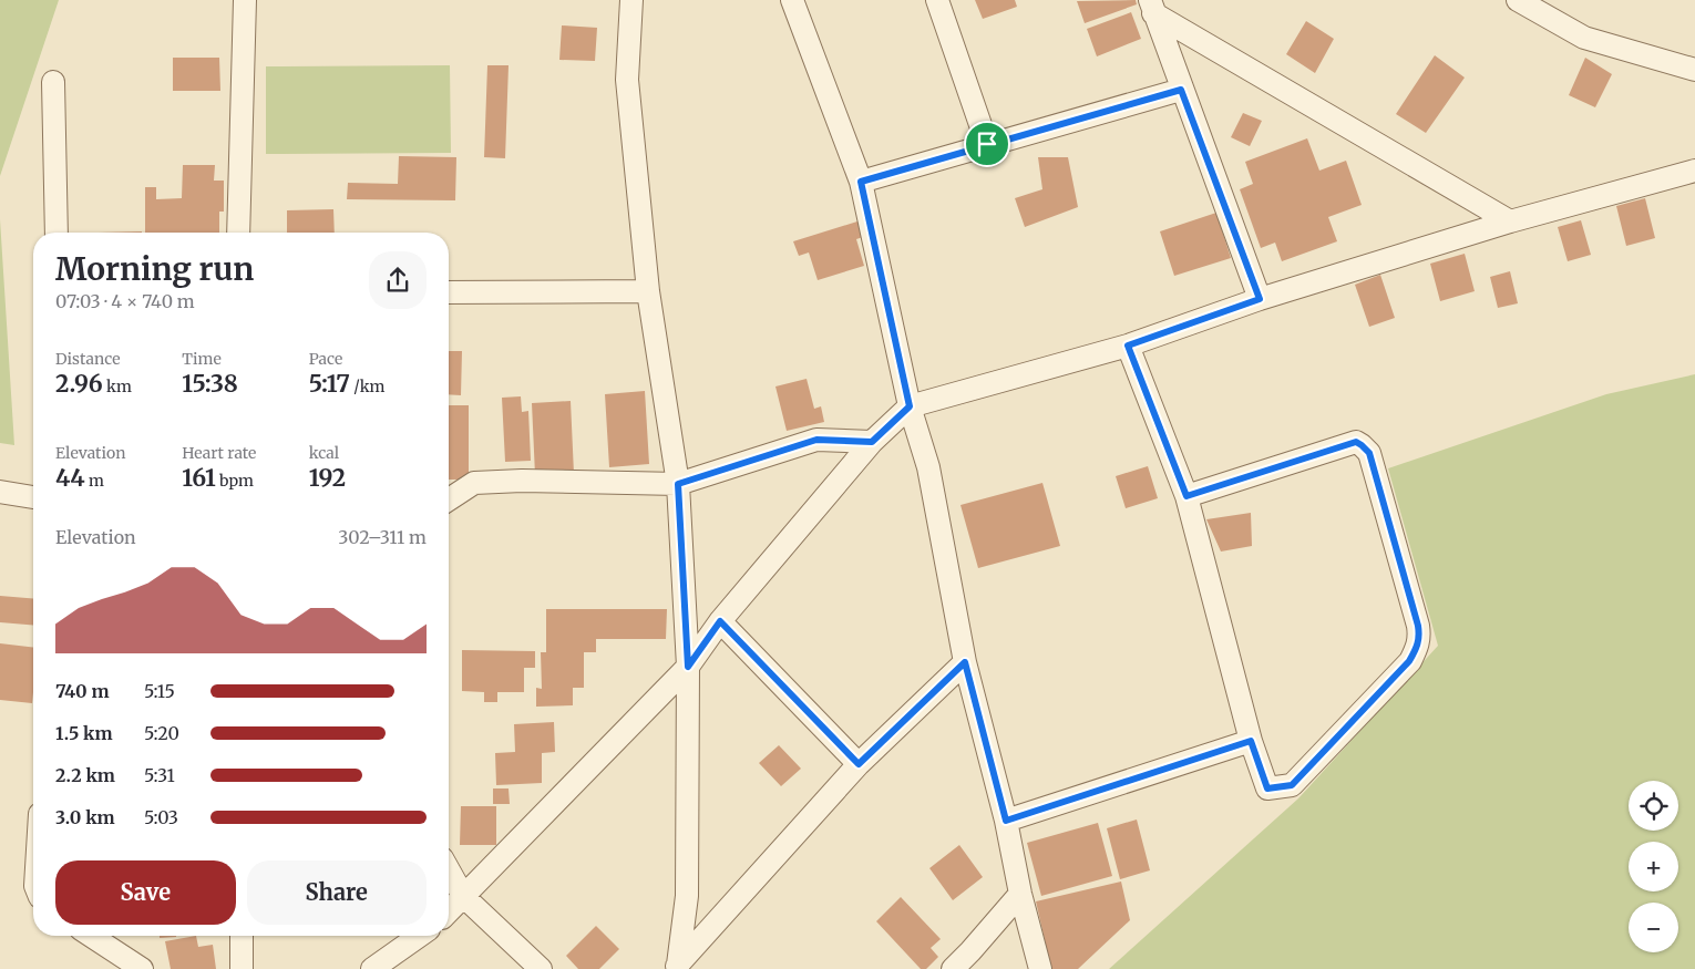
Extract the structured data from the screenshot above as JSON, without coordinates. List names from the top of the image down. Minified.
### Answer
{"page":{"heading":["Morning run","07:03 · 4 × 740 m"],"stats":[["Distance","2.96 km"],["Time","15:38"],["Pace","5:17 /km"],["Elevation","44 m"],["Heart rate","161 bpm"],["kcal","192"]],"chart":["Elevation","302–311 m"],"list":[{"name":"740 m","note":"5:15"},{"name":"1.5 km","note":"5:20"},{"name":"2.2 km","note":"5:31"},{"name":"3.0 km","note":"5:03"}],"map_buttons":["+","−"],"buttons":["Save","Share"]}}
